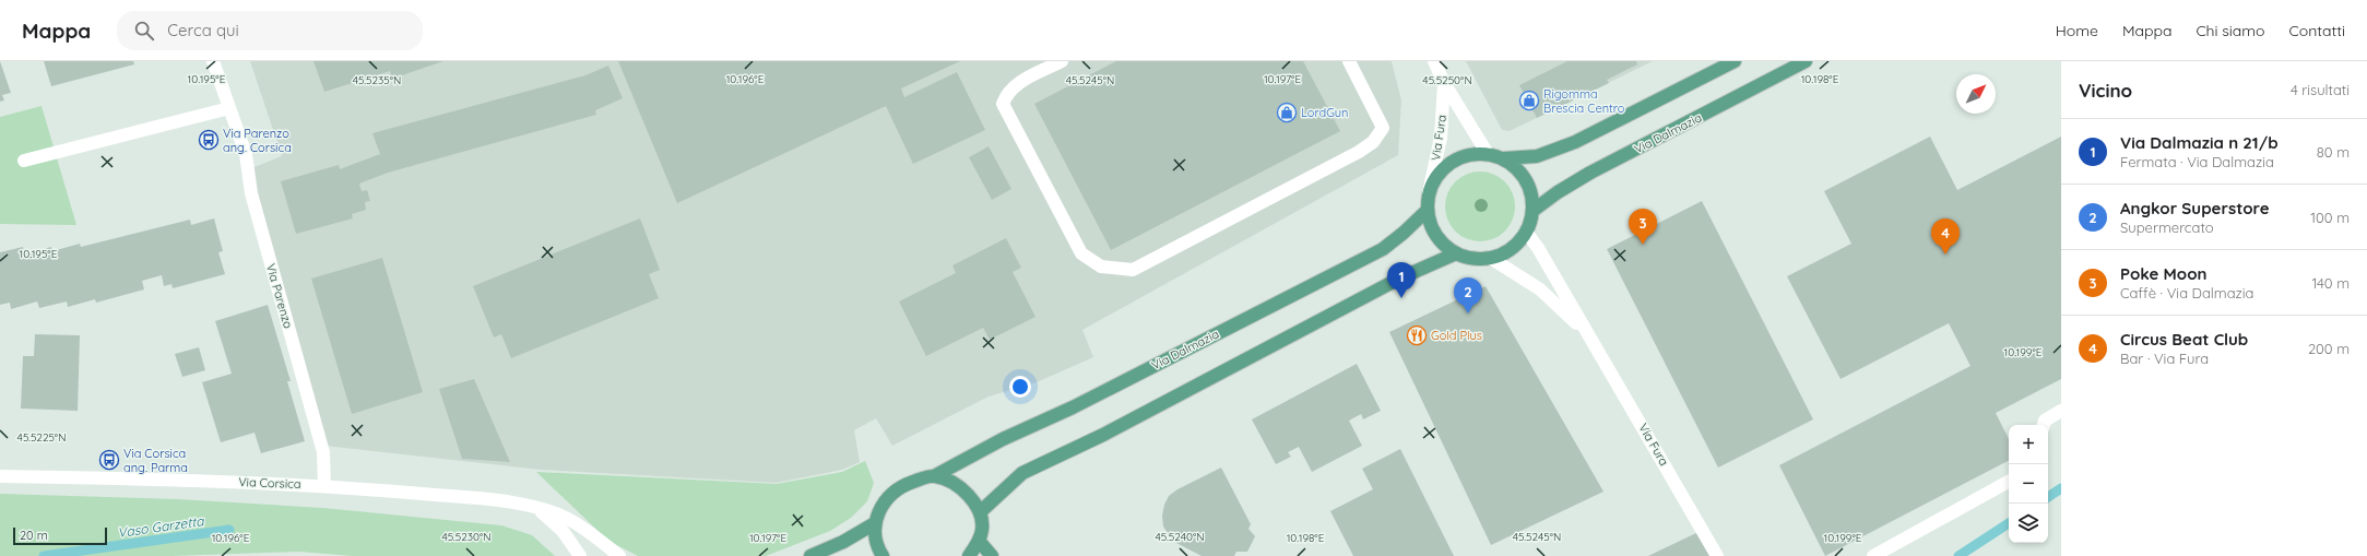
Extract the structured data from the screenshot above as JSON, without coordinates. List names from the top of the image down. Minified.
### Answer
{"streets":{"main road":["Via Dalmazia"],"street":["Via Fura","Via Parenzo","Via Corsica"]},"crossings":[["Via Dalmazia","Via Fura"],["Via Parenzo","Via Corsica"]],"water":["Vaso Garzetta"],"places":{"shop":["Rigomma Brescia Centro","LordGun"],"bus stop":["Via Parenzo ang. Corsica","Via Corsica ang. Parma"],"restaurant":["Gold Plus"]},"scale_bar":"20 m","north":"top right","page":{"header":"Mappa","search":"Cerca qui","nav":["Home","Mappa","Chi siamo","Contatti"],"heading":["Vicino","4 risultati"],"list":[{"mark":"1","name":"Via Dalmazia n 21/b","note":"Fermata · Via Dalmazia","value":"80 m"},{"mark":"2","name":"Angkor Superstore","note":"Supermercato","value":"100 m"},{"mark":"3","name":"Poke Moon","note":"Caffè · Via Dalmazia","value":"140 m"},{"mark":"4","name":"Circus Beat Club","note":"Bar · Via Fura","value":"200 m"}],"pins":["3","4","1","2"],"map_buttons":["+","−"],"scale":"20 m"},"coordinates":["10.195°E","10.196°E","10.197°E","10.198°E","45.5235°N","45.5245°N","45.5250°N","10.199°E","45.5225°N","45.5230°N","45.5240°N"]}
